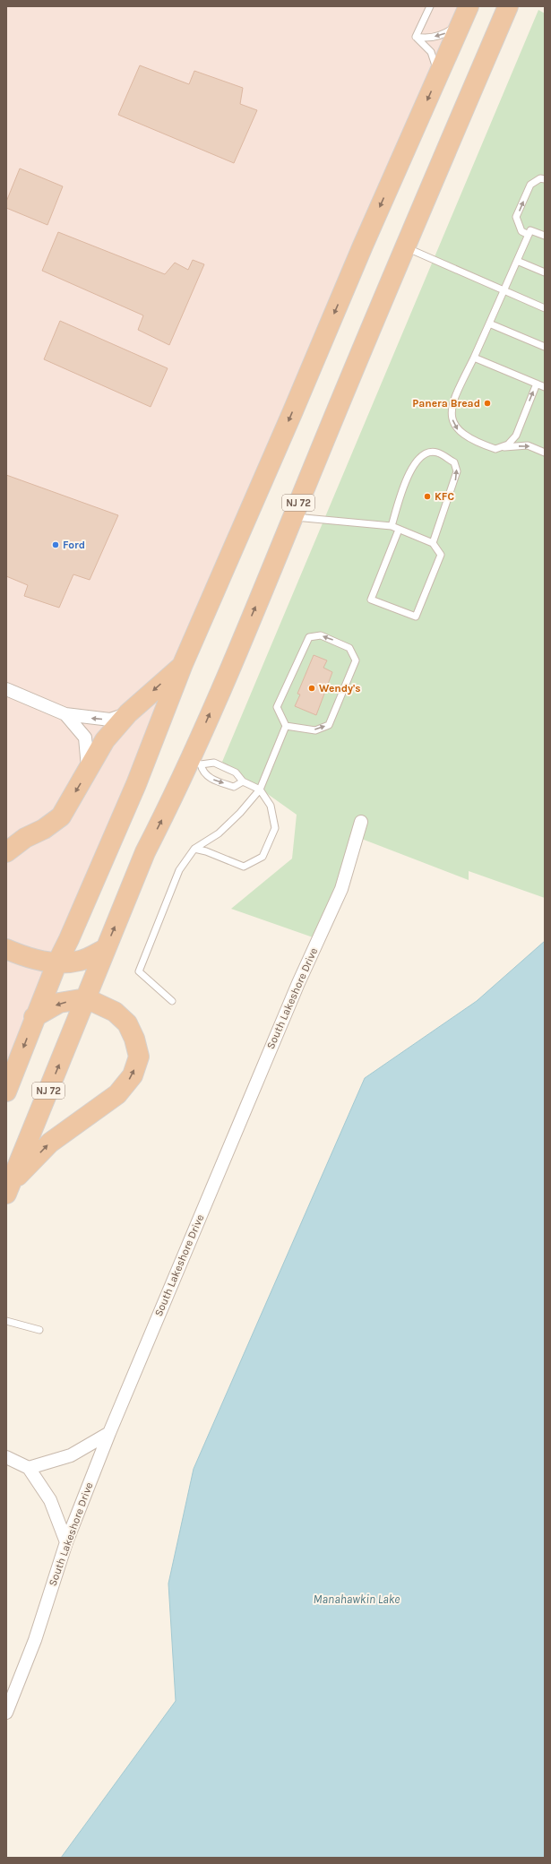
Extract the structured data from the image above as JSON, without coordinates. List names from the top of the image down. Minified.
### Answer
{"streets":{"highway":["NJ 72"],"street":["South Lakeshore Drive"]},"water":["Manahawkin Lake"],"places":["Panera Bread","KFC","Ford","Wendy's"]}
